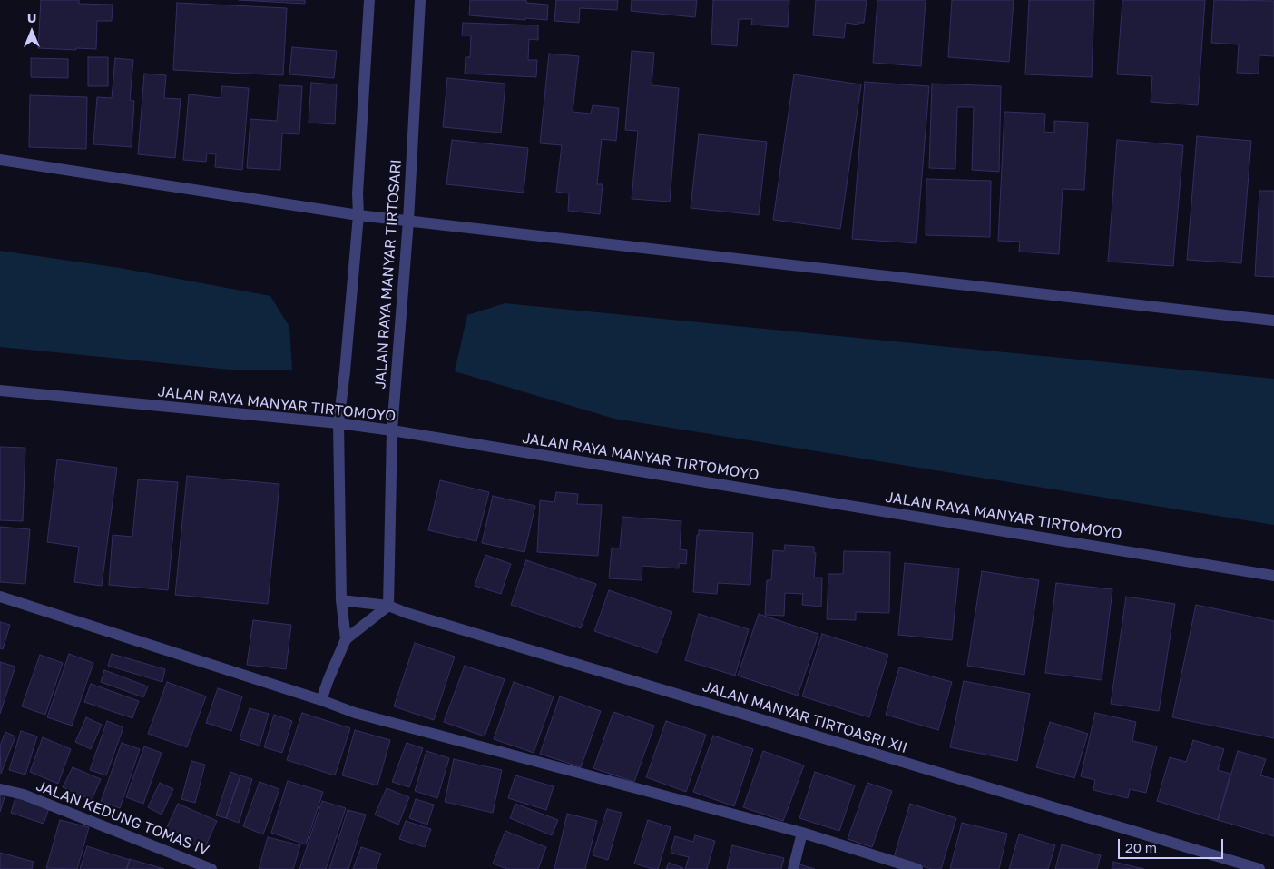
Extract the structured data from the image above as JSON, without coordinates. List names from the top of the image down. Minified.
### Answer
{"streets":{"street":["JALAN RAYA MANYAR TIRTOSARI","JALAN RAYA MANYAR TIRTOMOYO","JALAN MANYAR TIRTOASRI XII","JALAN KEDUNG TOMAS IV"]},"crossings":[["JALAN RAYA MANYAR TIRTOSARI","JALAN RAYA MANYAR TIRTOMOYO"],["JALAN RAYA MANYAR TIRTOSARI","JALAN MANYAR TIRTOASRI XII"]],"scale_bar":"20 m","north":"top"}
